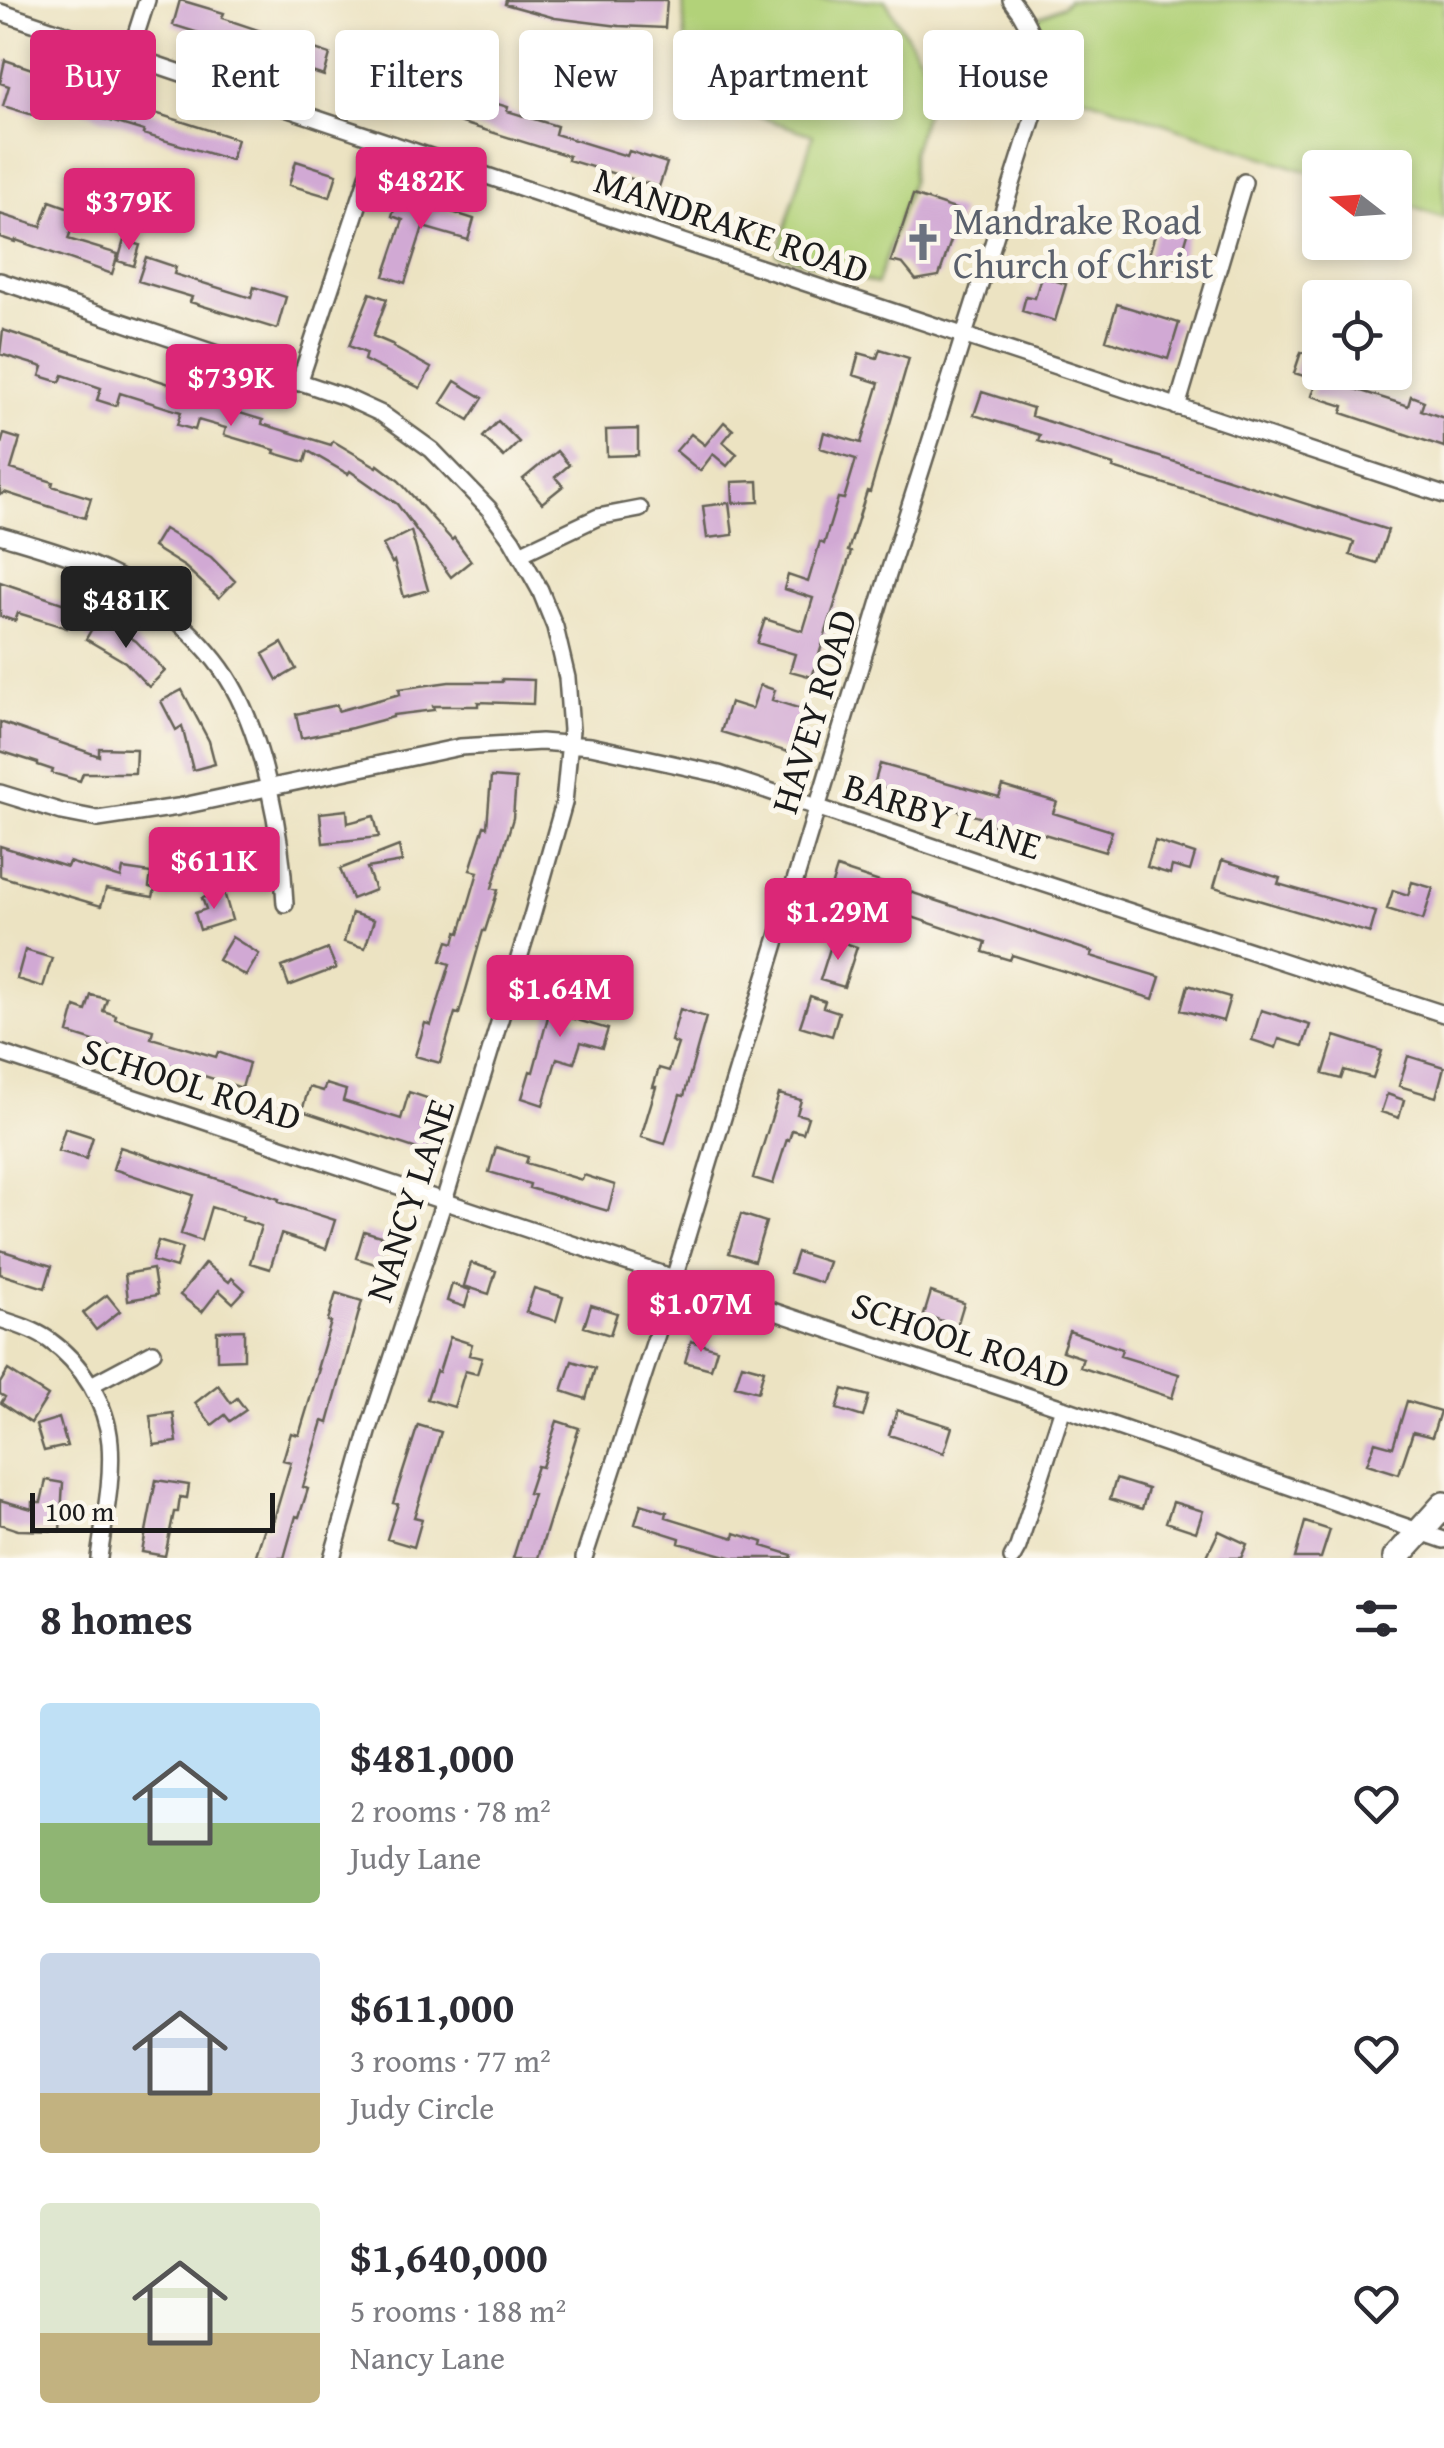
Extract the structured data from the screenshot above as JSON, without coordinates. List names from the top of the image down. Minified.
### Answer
{"streets":{"street":["MANDRAKE ROAD","HAVEY ROAD","BARBY LANE","SCHOOL ROAD","NANCY LANE"]},"crossings":[["MANDRAKE ROAD","HAVEY ROAD"],["HAVEY ROAD","BARBY LANE"],["HAVEY ROAD","SCHOOL ROAD"],["BARBY LANE","NANCY LANE"],["SCHOOL ROAD","NANCY LANE"]],"places":{"church":["Mandrake Road Church of Christ"]},"scale_bar":"100 m","north":"left","page":{"chip":["Buy","Rent","Filters","New","Apartment","House"],"price":["$482K","$379K","$739K","$481K","$611K","$1.29M","$1.64M","$1.07M"],"scale":"100 m","heading":"8 homes","list":[{"name":"$481,000","note":"2 rooms · 78 m² · Judy Lane"},{"name":"$611,000","note":"3 rooms · 77 m² · Judy Circle"},{"name":"$1,640,000","note":"5 rooms · 188 m² · Nancy Lane"}]}}
